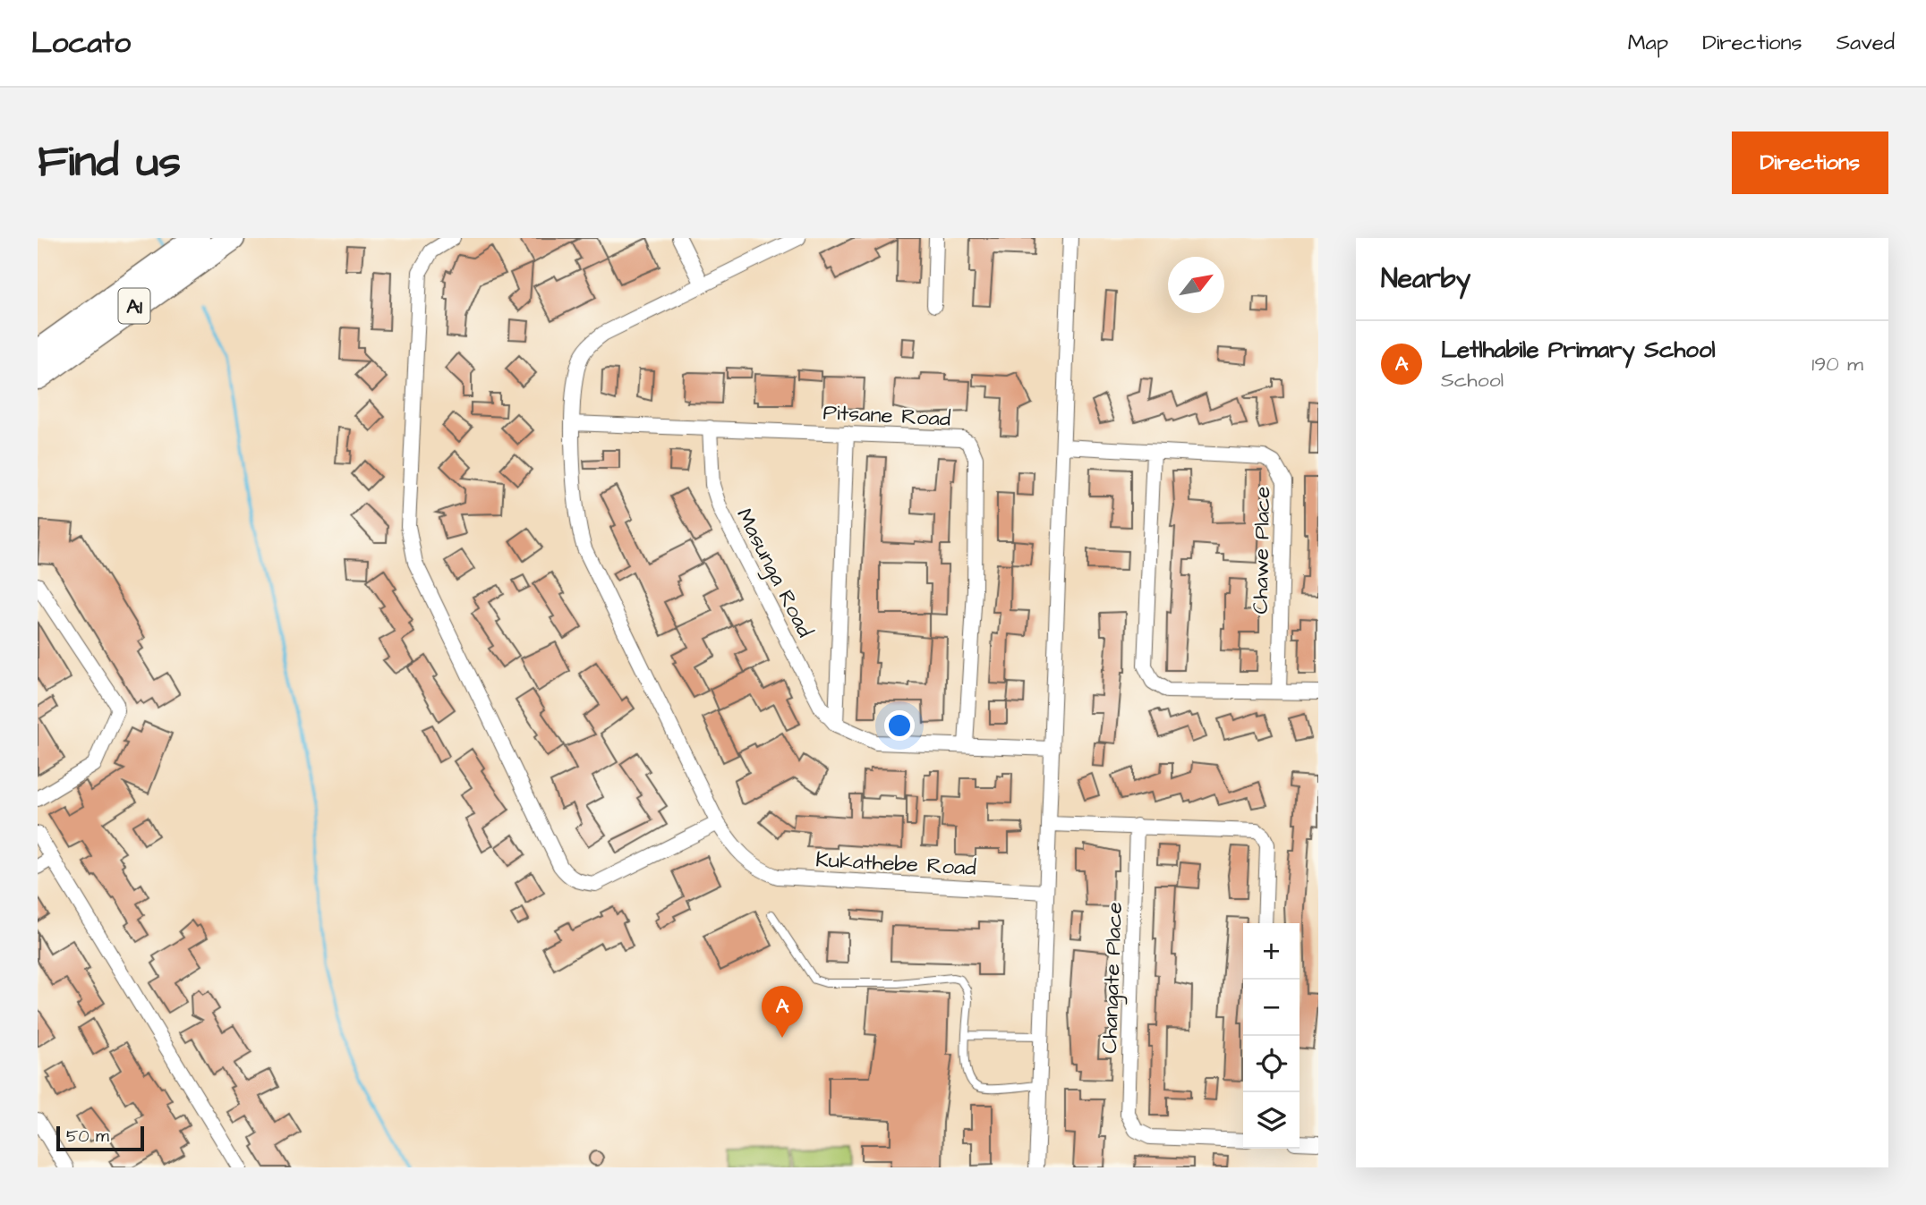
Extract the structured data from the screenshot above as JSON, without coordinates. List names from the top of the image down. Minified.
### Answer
{"streets":{"highway":["A1"],"street":["Pitsane Road","Chawe Place","Masunga Road","Kukathebe Road","Changate Place"]},"crossings":[["Pitsane Road","Masunga Road"]],"scale_bar":"50 m","north":"top right","page":{"header":"Locato","nav":["Map","Directions","Saved"],"buttons":"Directions","title":"Find us","heading":"Nearby","list":[{"mark":"A","name":"Letlhabile Primary School","note":"School","value":"190 m"}],"map_buttons":["+","−"],"pins":"A","scale":"50 m"}}
